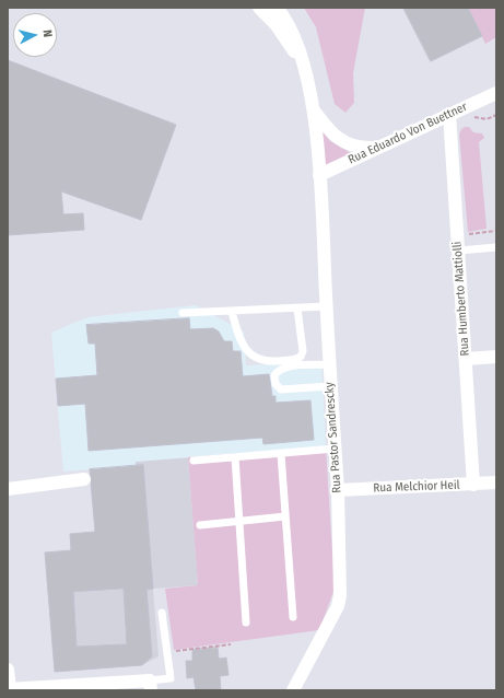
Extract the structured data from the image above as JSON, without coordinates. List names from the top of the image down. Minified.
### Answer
{"streets":{"street":["Rua Eduardo Von Buettner","Rua Humberto Mattiolli","Rua Pastor Sandrescky","Rua Melchior Heil"]},"crossings":[["Rua Eduardo Von Buettner","Rua Humberto Mattiolli"],["Rua Eduardo Von Buettner","Rua Pastor Sandrescky"],["Rua Humberto Mattiolli","Rua Melchior Heil"],["Rua Pastor Sandrescky","Rua Melchior Heil"]],"north":"right"}
